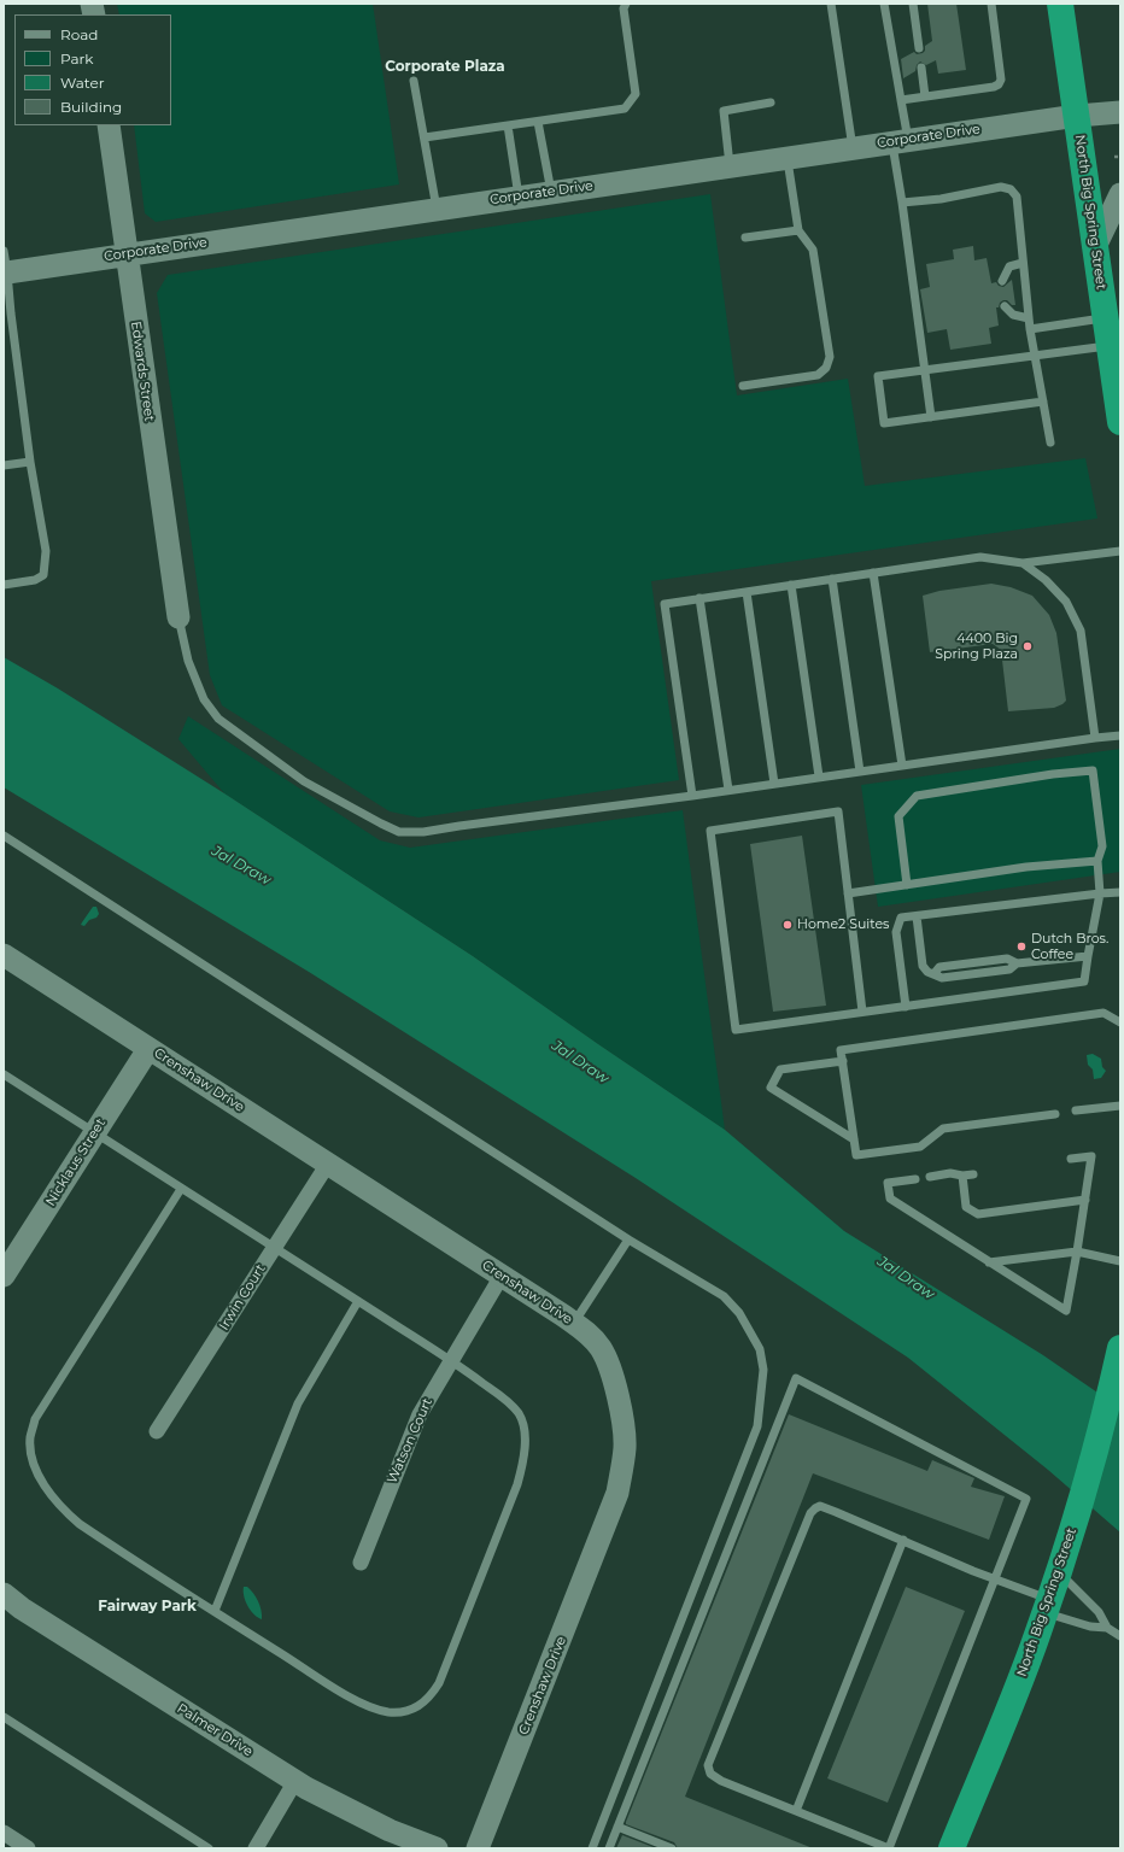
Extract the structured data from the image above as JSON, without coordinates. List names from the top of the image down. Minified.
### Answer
{"streets":{"highway":["North Big Spring Street"],"street":["Corporate Drive","Edwards Street","Crenshaw Drive","Nicklaus Street","Irwin Court","Watson Court","Palmer Drive"]},"crossings":[["Corporate Drive","North Big Spring Street"],["Corporate Drive","Edwards Street"],["Crenshaw Drive","Nicklaus Street"],["Crenshaw Drive","Irwin Court"],["Crenshaw Drive","Watson Court"]],"districts":["Corporate Plaza","Fairway Park"],"water":["Jal Draw"],"places":["4400 Big Spring Plaza","Home2 Suites","Dutch Bros. Coffee"],"legend":["Road","Park","Water","Building"]}
